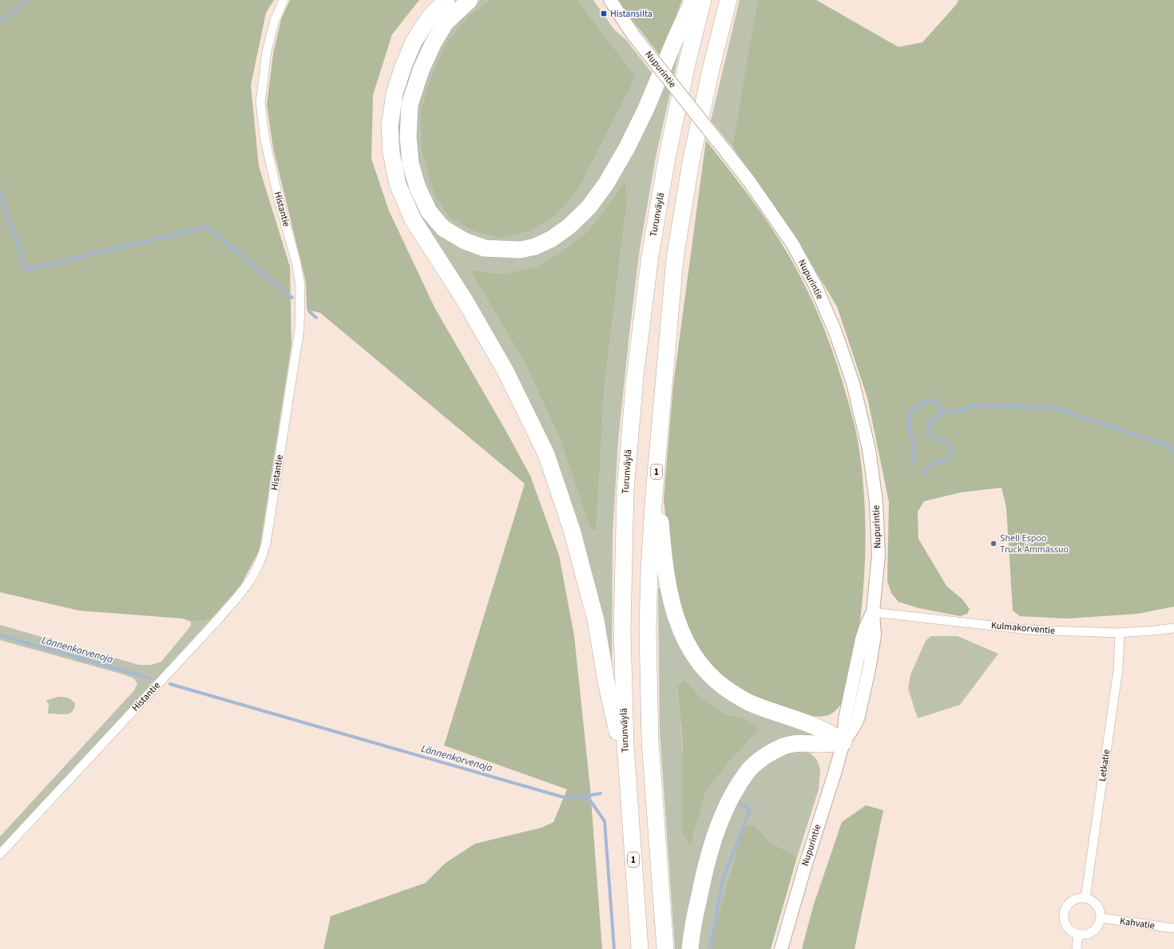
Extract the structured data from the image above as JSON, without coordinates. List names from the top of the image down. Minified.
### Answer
{"streets":{"highway":["Turunväylä","1"],"main road":["Nupurintie"],"street":["Histantie","Kulmakorventie","Letkatie","Kahvatie"]},"crossings":[["Nupurintie","Kulmakorventie"],["Kulmakorventie","Letkatie"],["Letkatie","Kahvatie"]],"water":["Lännenkorvenoja"],"places":{"transit":["Histansilta"],"other":["Shell Espoo Truck Ämmässuo"]}}
